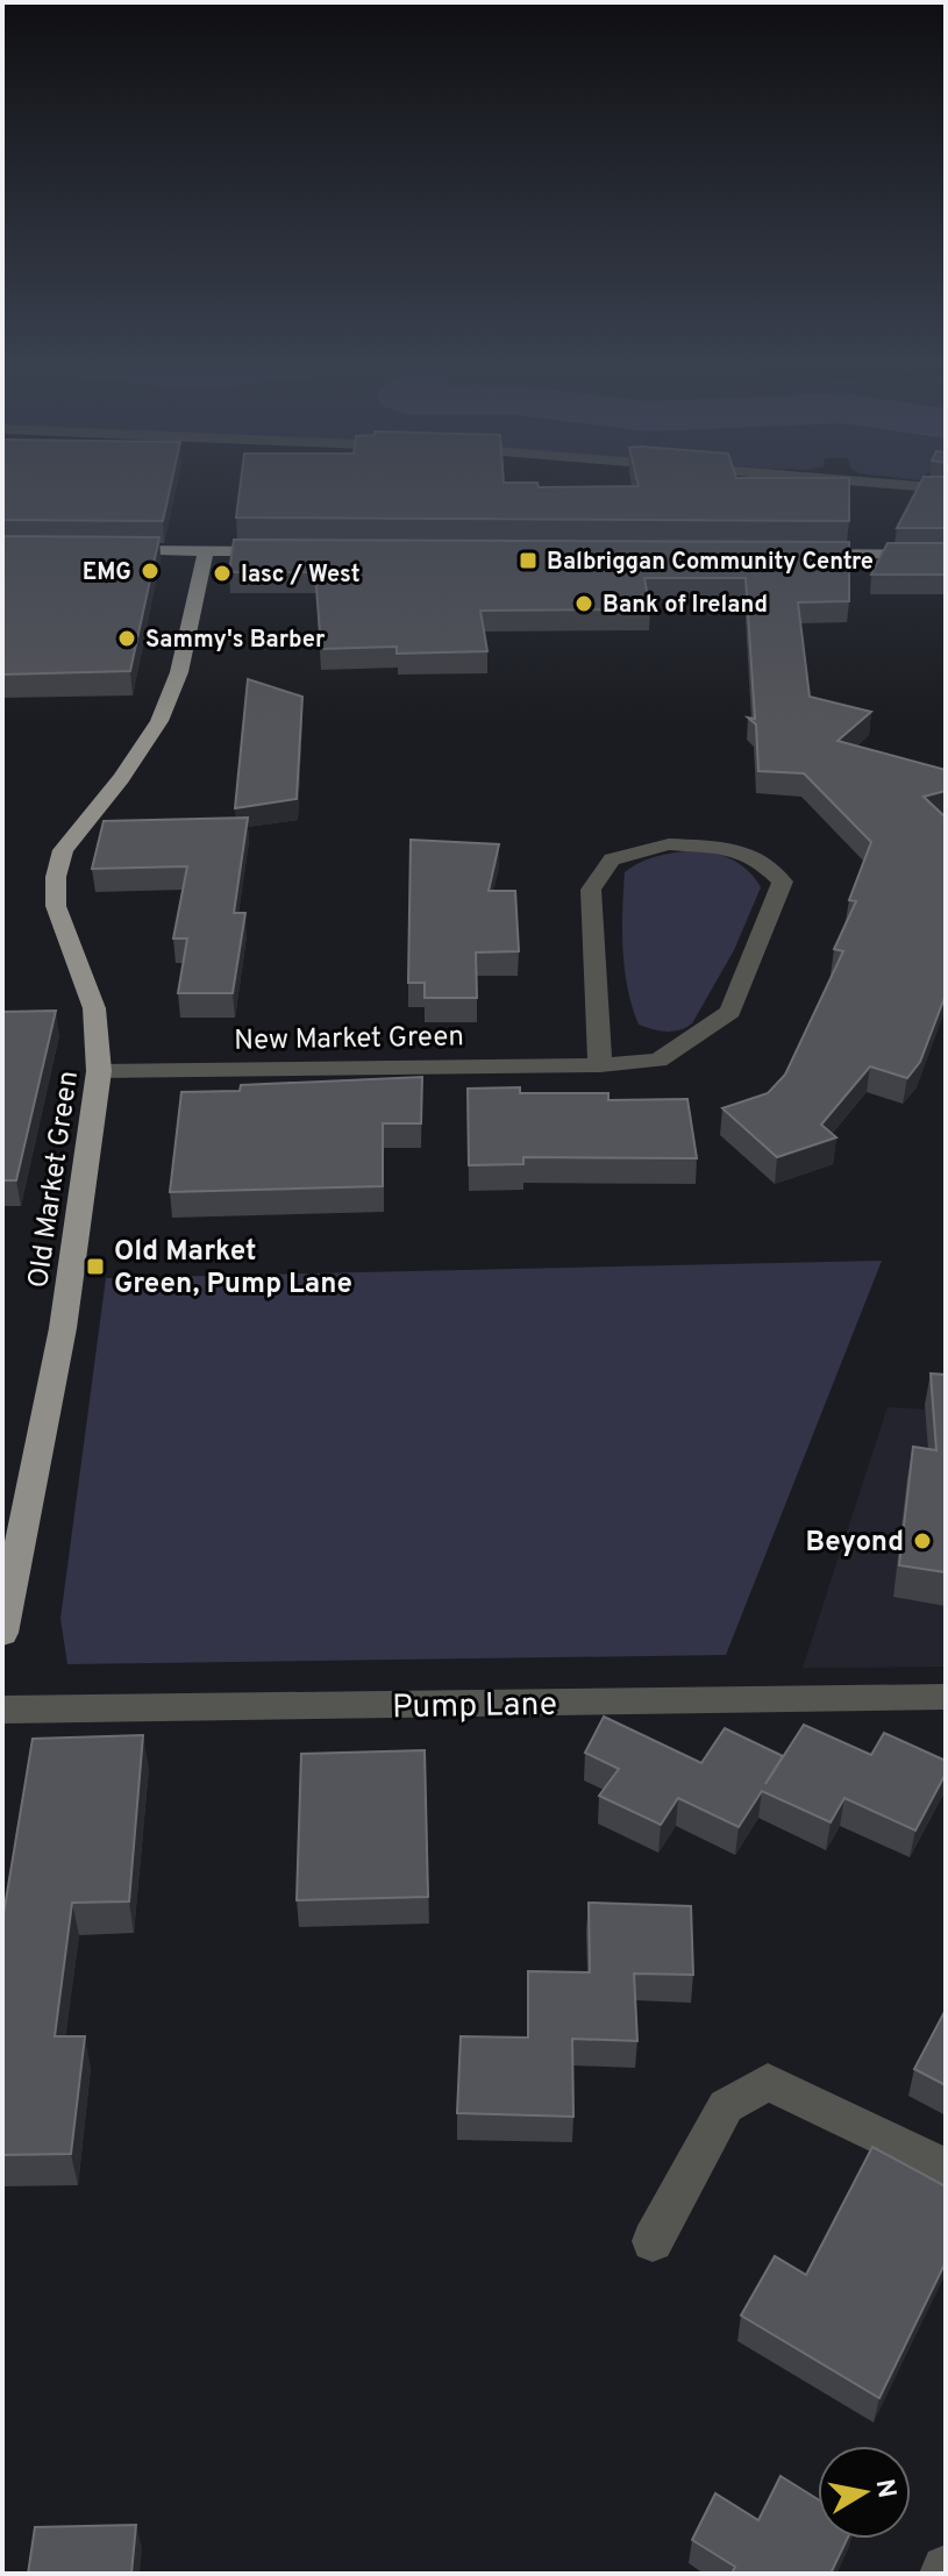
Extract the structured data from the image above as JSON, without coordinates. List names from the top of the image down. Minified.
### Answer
{"streets":{"main road":["Old Market Green"],"street":["New Market Green","Pump Lane"]},"crossings":[["New Market Green","Old Market Green"]],"places":{"transit":["Balbriggan Community Centre","Old Market Green, Pump Lane"],"other":["EMG","Iasc / West","Bank of Ireland","Sammy's Barber","Beyond"]},"north":"right"}
